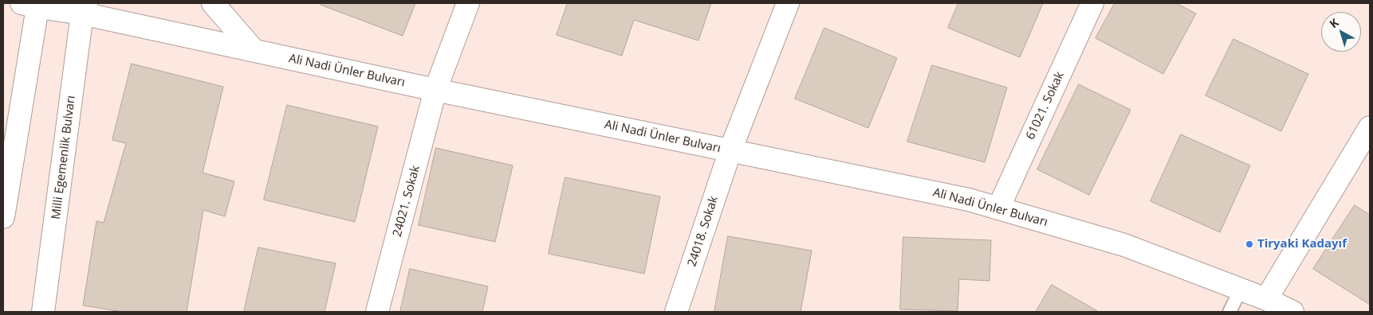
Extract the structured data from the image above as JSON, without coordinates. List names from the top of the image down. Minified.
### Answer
{"streets":{"street":["Ali Nadi Ünler Bulvarı","61021. Sokak","Milli Egemenlik Bulvarı","24021. Sokak","24018. Sokak"]},"crossings":[["Ali Nadi Ünler Bulvarı","61021. Sokak"],["Ali Nadi Ünler Bulvarı","Milli Egemenlik Bulvarı"],["Ali Nadi Ünler Bulvarı","24021. Sokak"],["Ali Nadi Ünler Bulvarı","24018. Sokak"]],"places":["Tiryaki Kadayıf"],"north":"top left"}
